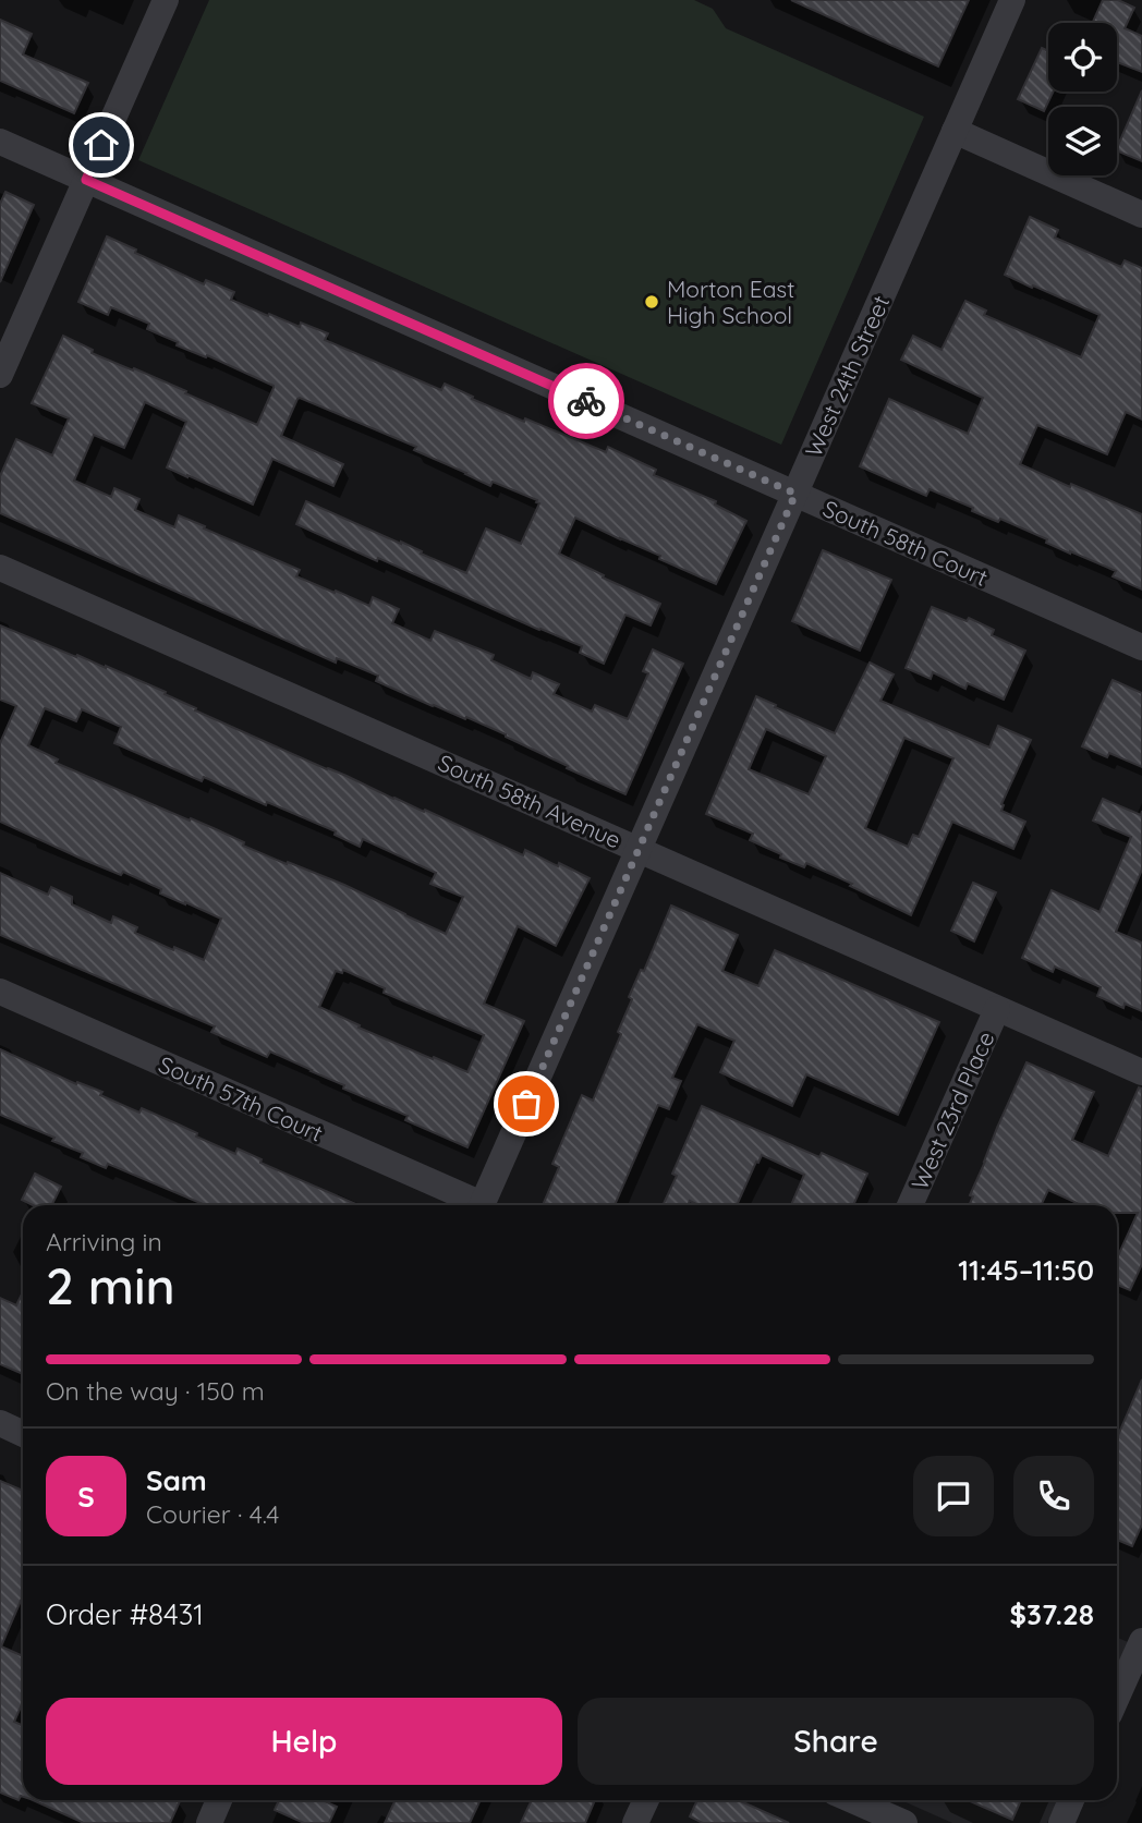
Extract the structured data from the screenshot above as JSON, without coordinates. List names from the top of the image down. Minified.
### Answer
{"streets":{"street":["West 24th Street","South 58th Court","South 58th Avenue","South 57th Court","West 23rd Place"]},"crossings":[["West 24th Street","South 58th Court"],["West 24th Street","South 58th Avenue"],["South 58th Avenue","West 23rd Place"]],"places":["Morton East High School"],"page":{"heading":["2 min","Arriving in","11:45–11:50"],"panel":["Sam","Courier · 4.4","Order #8431","$37.28"],"bar":"On the way · 150 m","round":"S","buttons":["Help","Share"]}}
